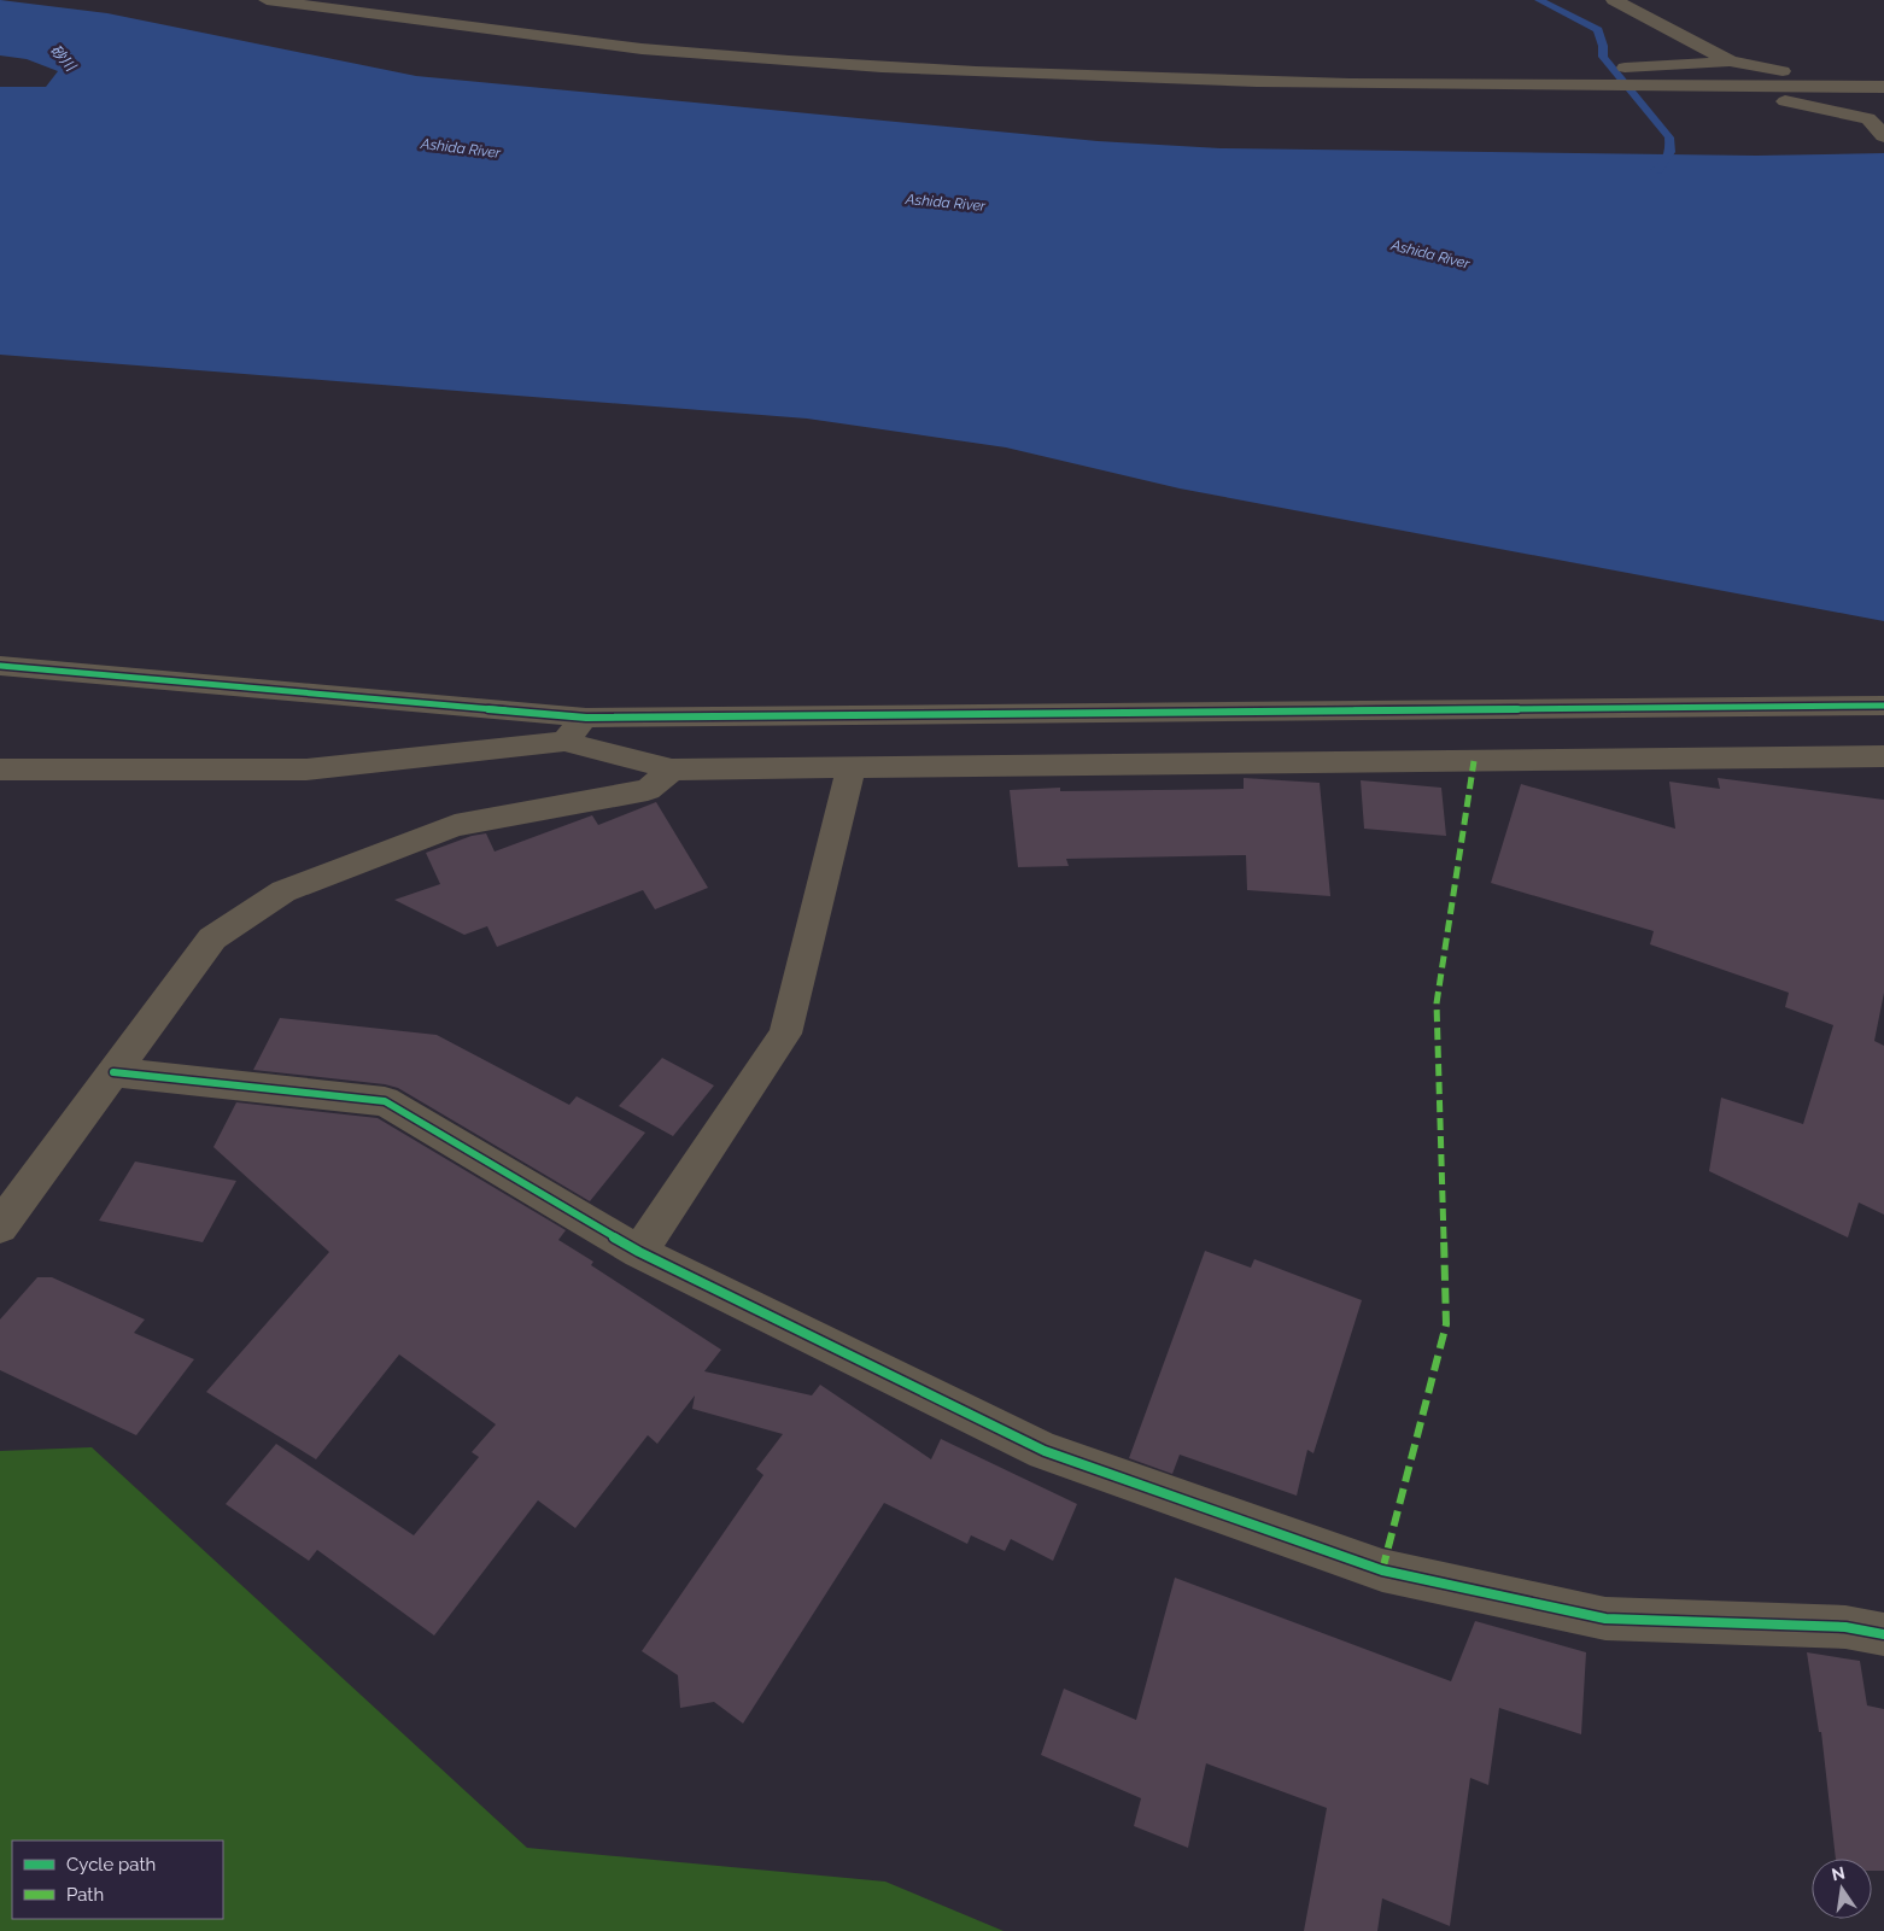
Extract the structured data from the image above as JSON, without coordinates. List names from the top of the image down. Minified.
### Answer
{"water":["砂川","Ashida River"],"legend":["Cycle path","Path"],"north":"top"}
